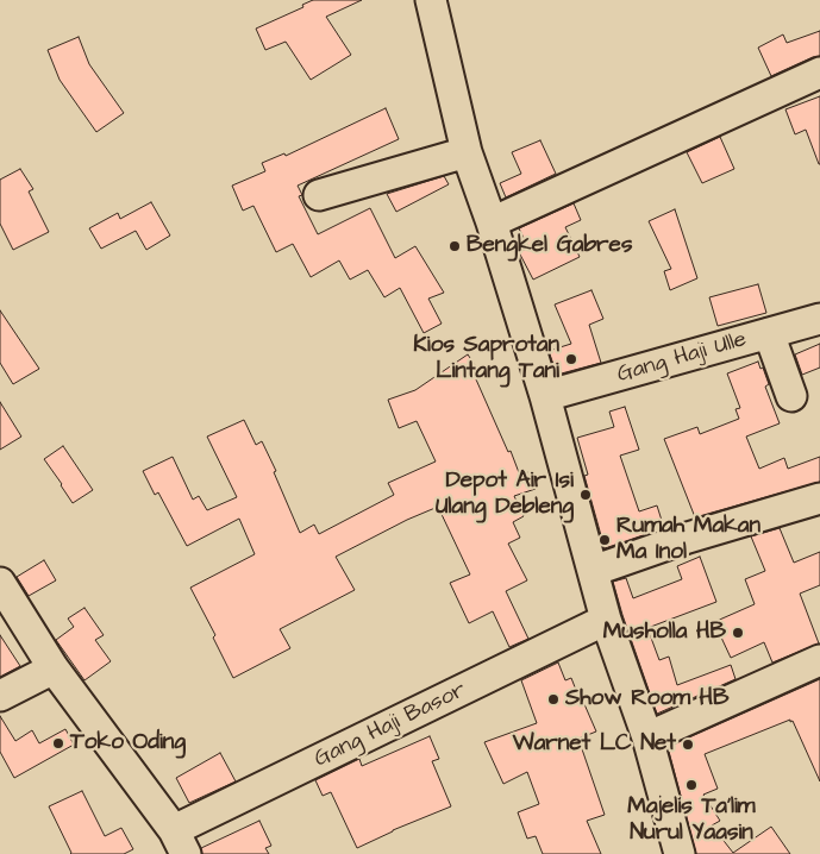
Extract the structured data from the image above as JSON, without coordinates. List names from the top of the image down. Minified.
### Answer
{"streets":{"street":["Gang Haji Ulle","Gang Haji Basor"]},"places":["Bengkel Gabres","Kios Saprotan Lintang Tani","Depot Air Isi Ulang Debleng","Rumah Makan Ma Inol","Musholla HB","Show Room HB","Toko Oding","Warnet LC Net","Majelis Ta'lim Nurul Yaasin"]}
